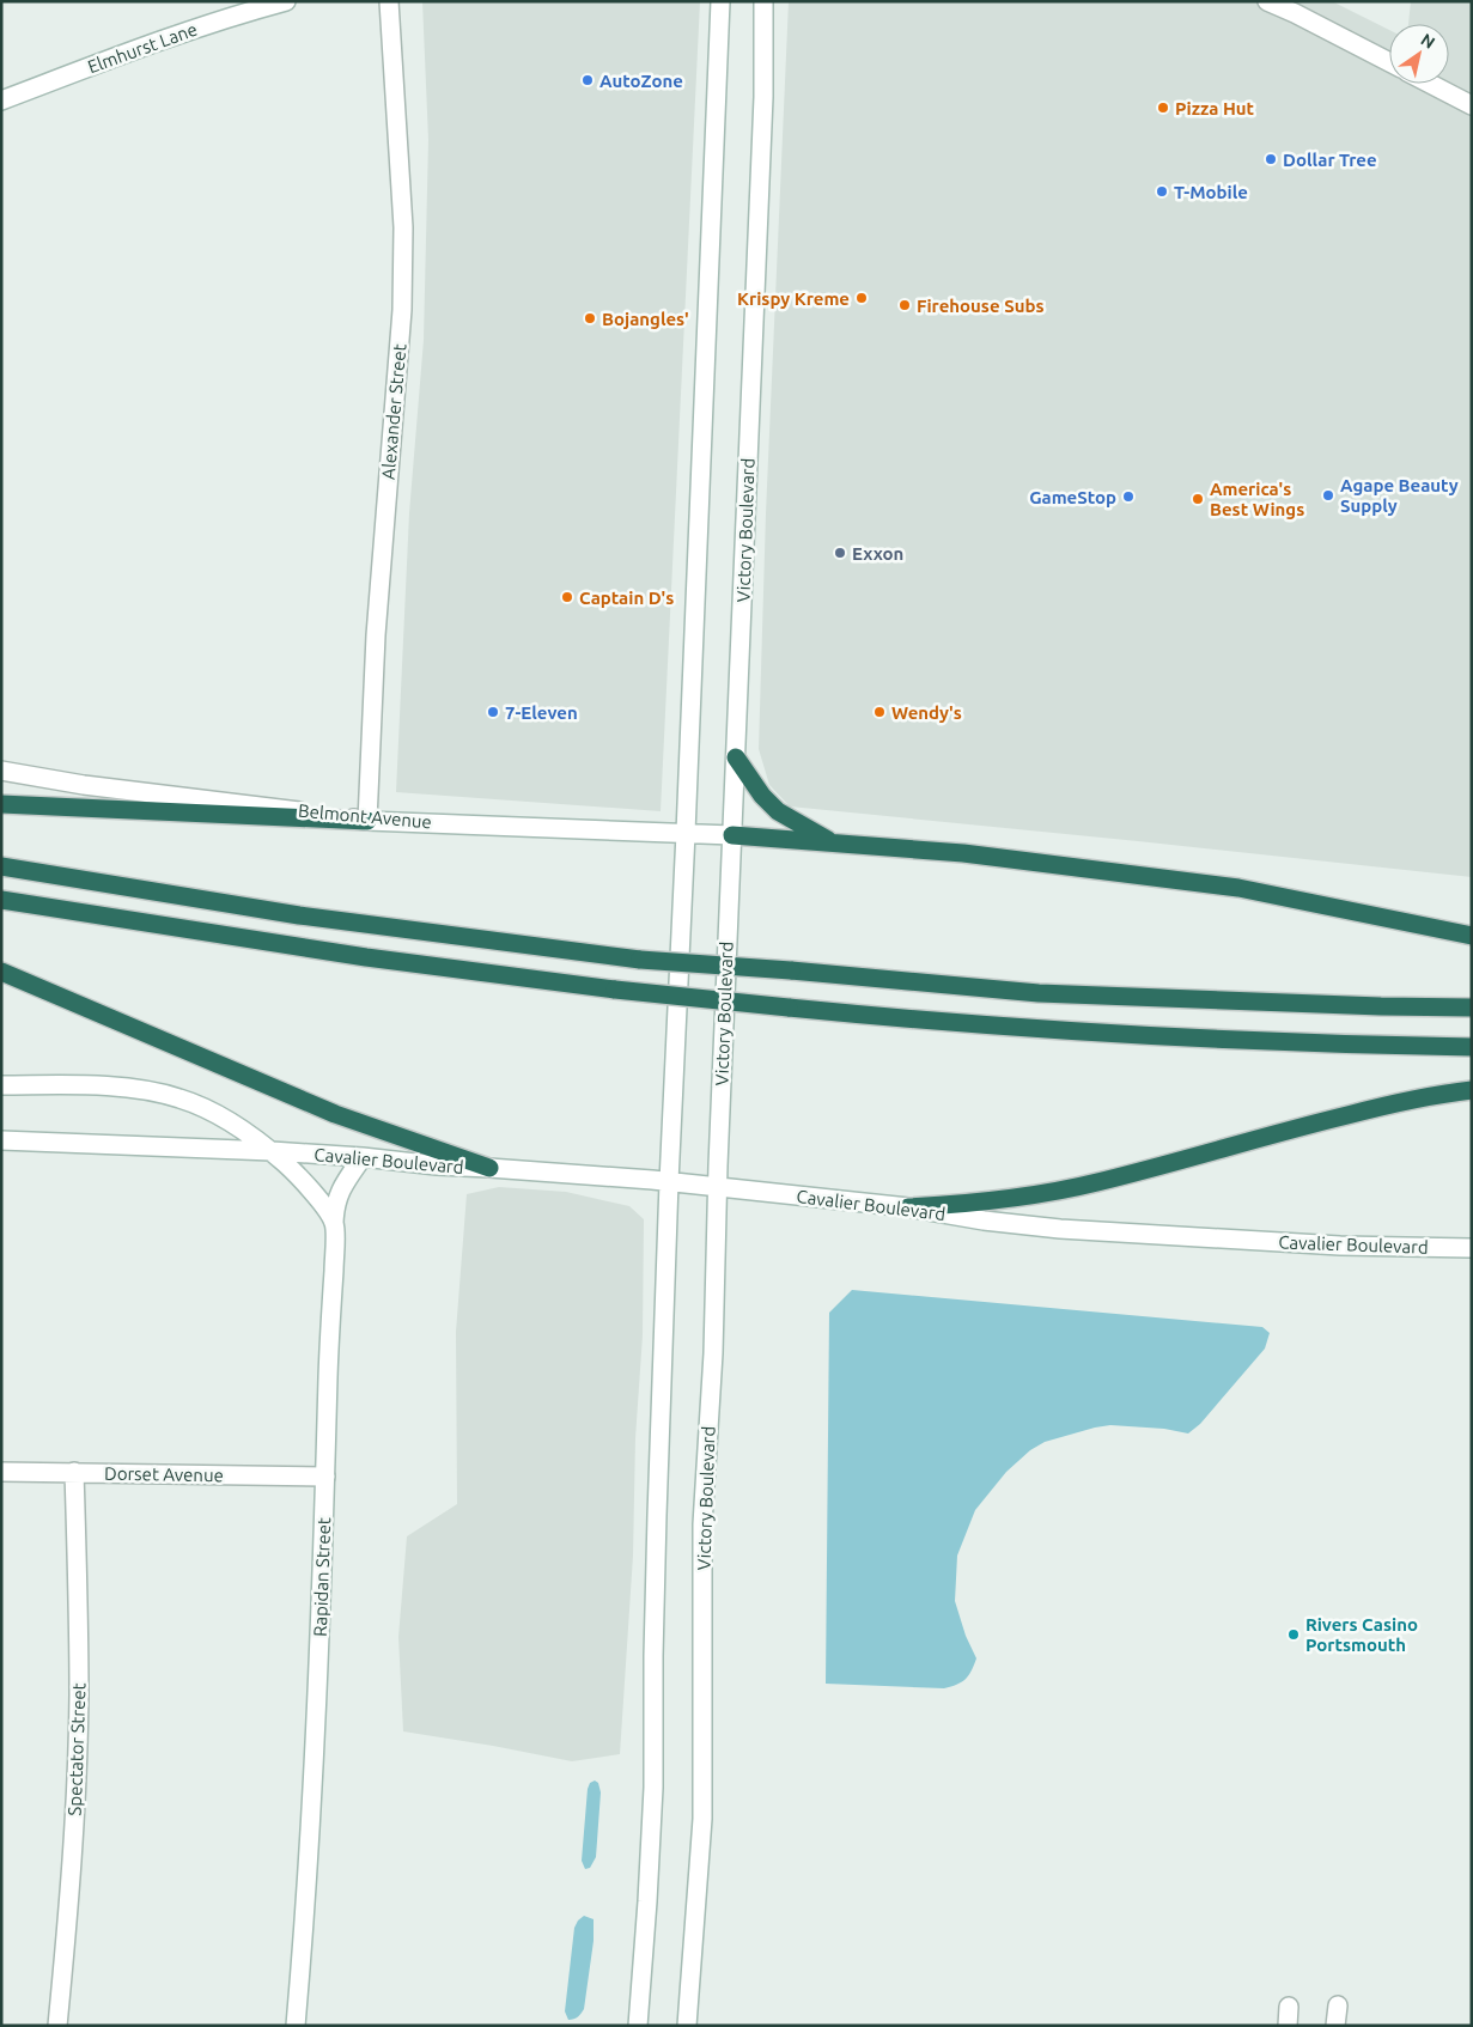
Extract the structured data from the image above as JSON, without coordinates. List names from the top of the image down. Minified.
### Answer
{"streets":{"main road":["Elmhurst Lane","Alexander Street","Victory Boulevard","Belmont Avenue","Cavalier Boulevard","Dorset Avenue","Rapidan Street","Spectator Street"]},"crossings":[["Alexander Street","Belmont Avenue"],["Victory Boulevard","Belmont Avenue"],["Victory Boulevard","Cavalier Boulevard"],["Cavalier Boulevard","Rapidan Street"],["Dorset Avenue","Rapidan Street"],["Dorset Avenue","Spectator Street"]],"places":["AutoZone","Pizza Hut","Dollar Tree","T-Mobile","Krispy Kreme","Firehouse Subs","Bojangles'","Agape Beauty Supply","GameStop","America's Best Wings","Exxon","Captain D's","7-Eleven","Wendy's","Rivers Casino Portsmouth"],"north":"top right"}
